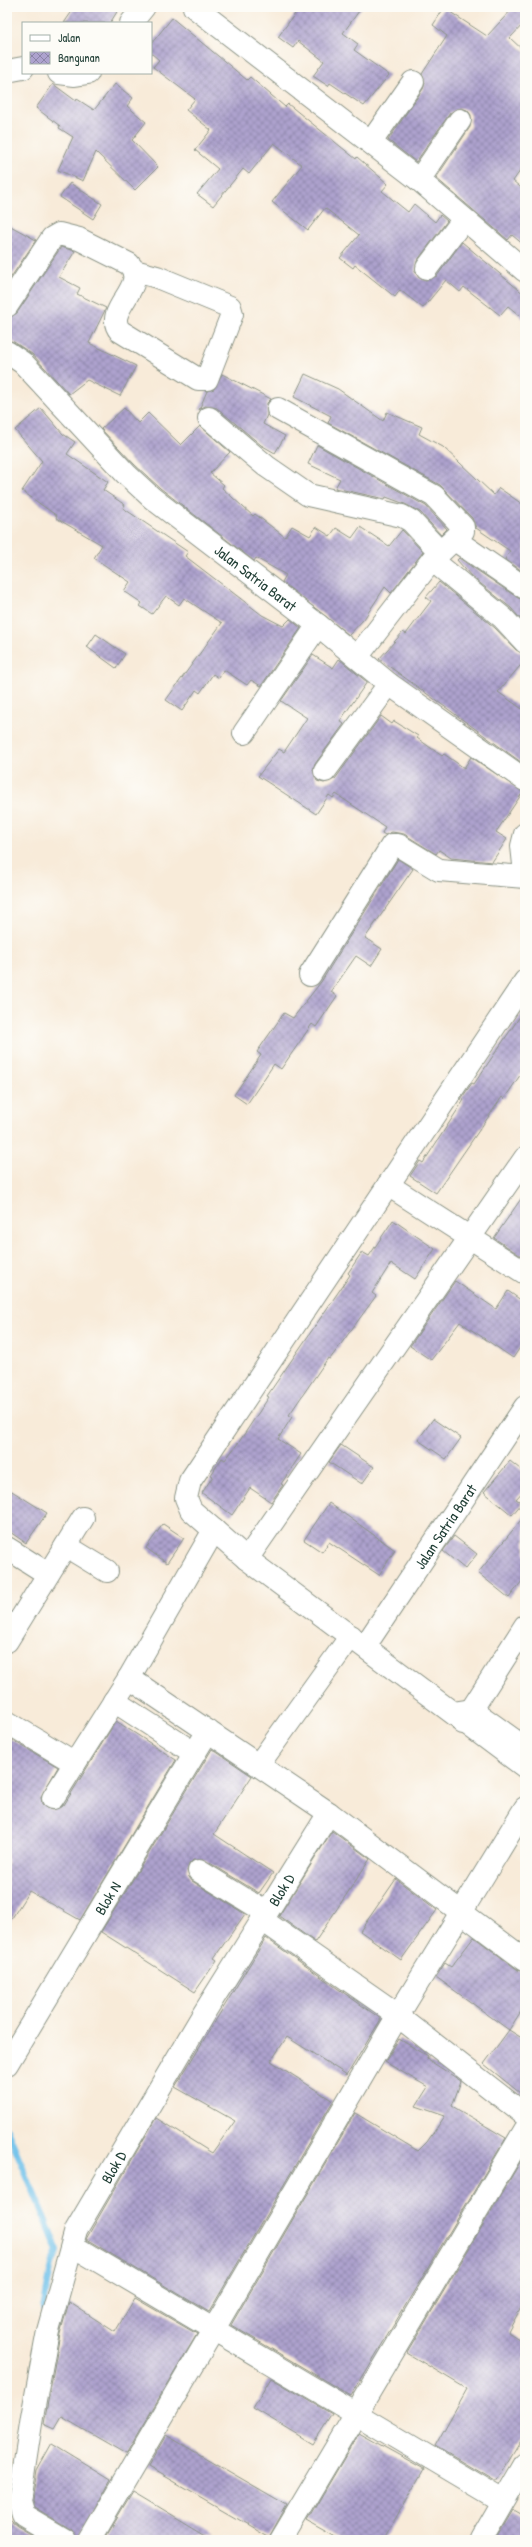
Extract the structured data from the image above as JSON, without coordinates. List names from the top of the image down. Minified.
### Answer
{"streets":{"street":["Jalan Satria Barat","Blok D","Blok N"]},"legend":["Jalan","Bangunan"]}
